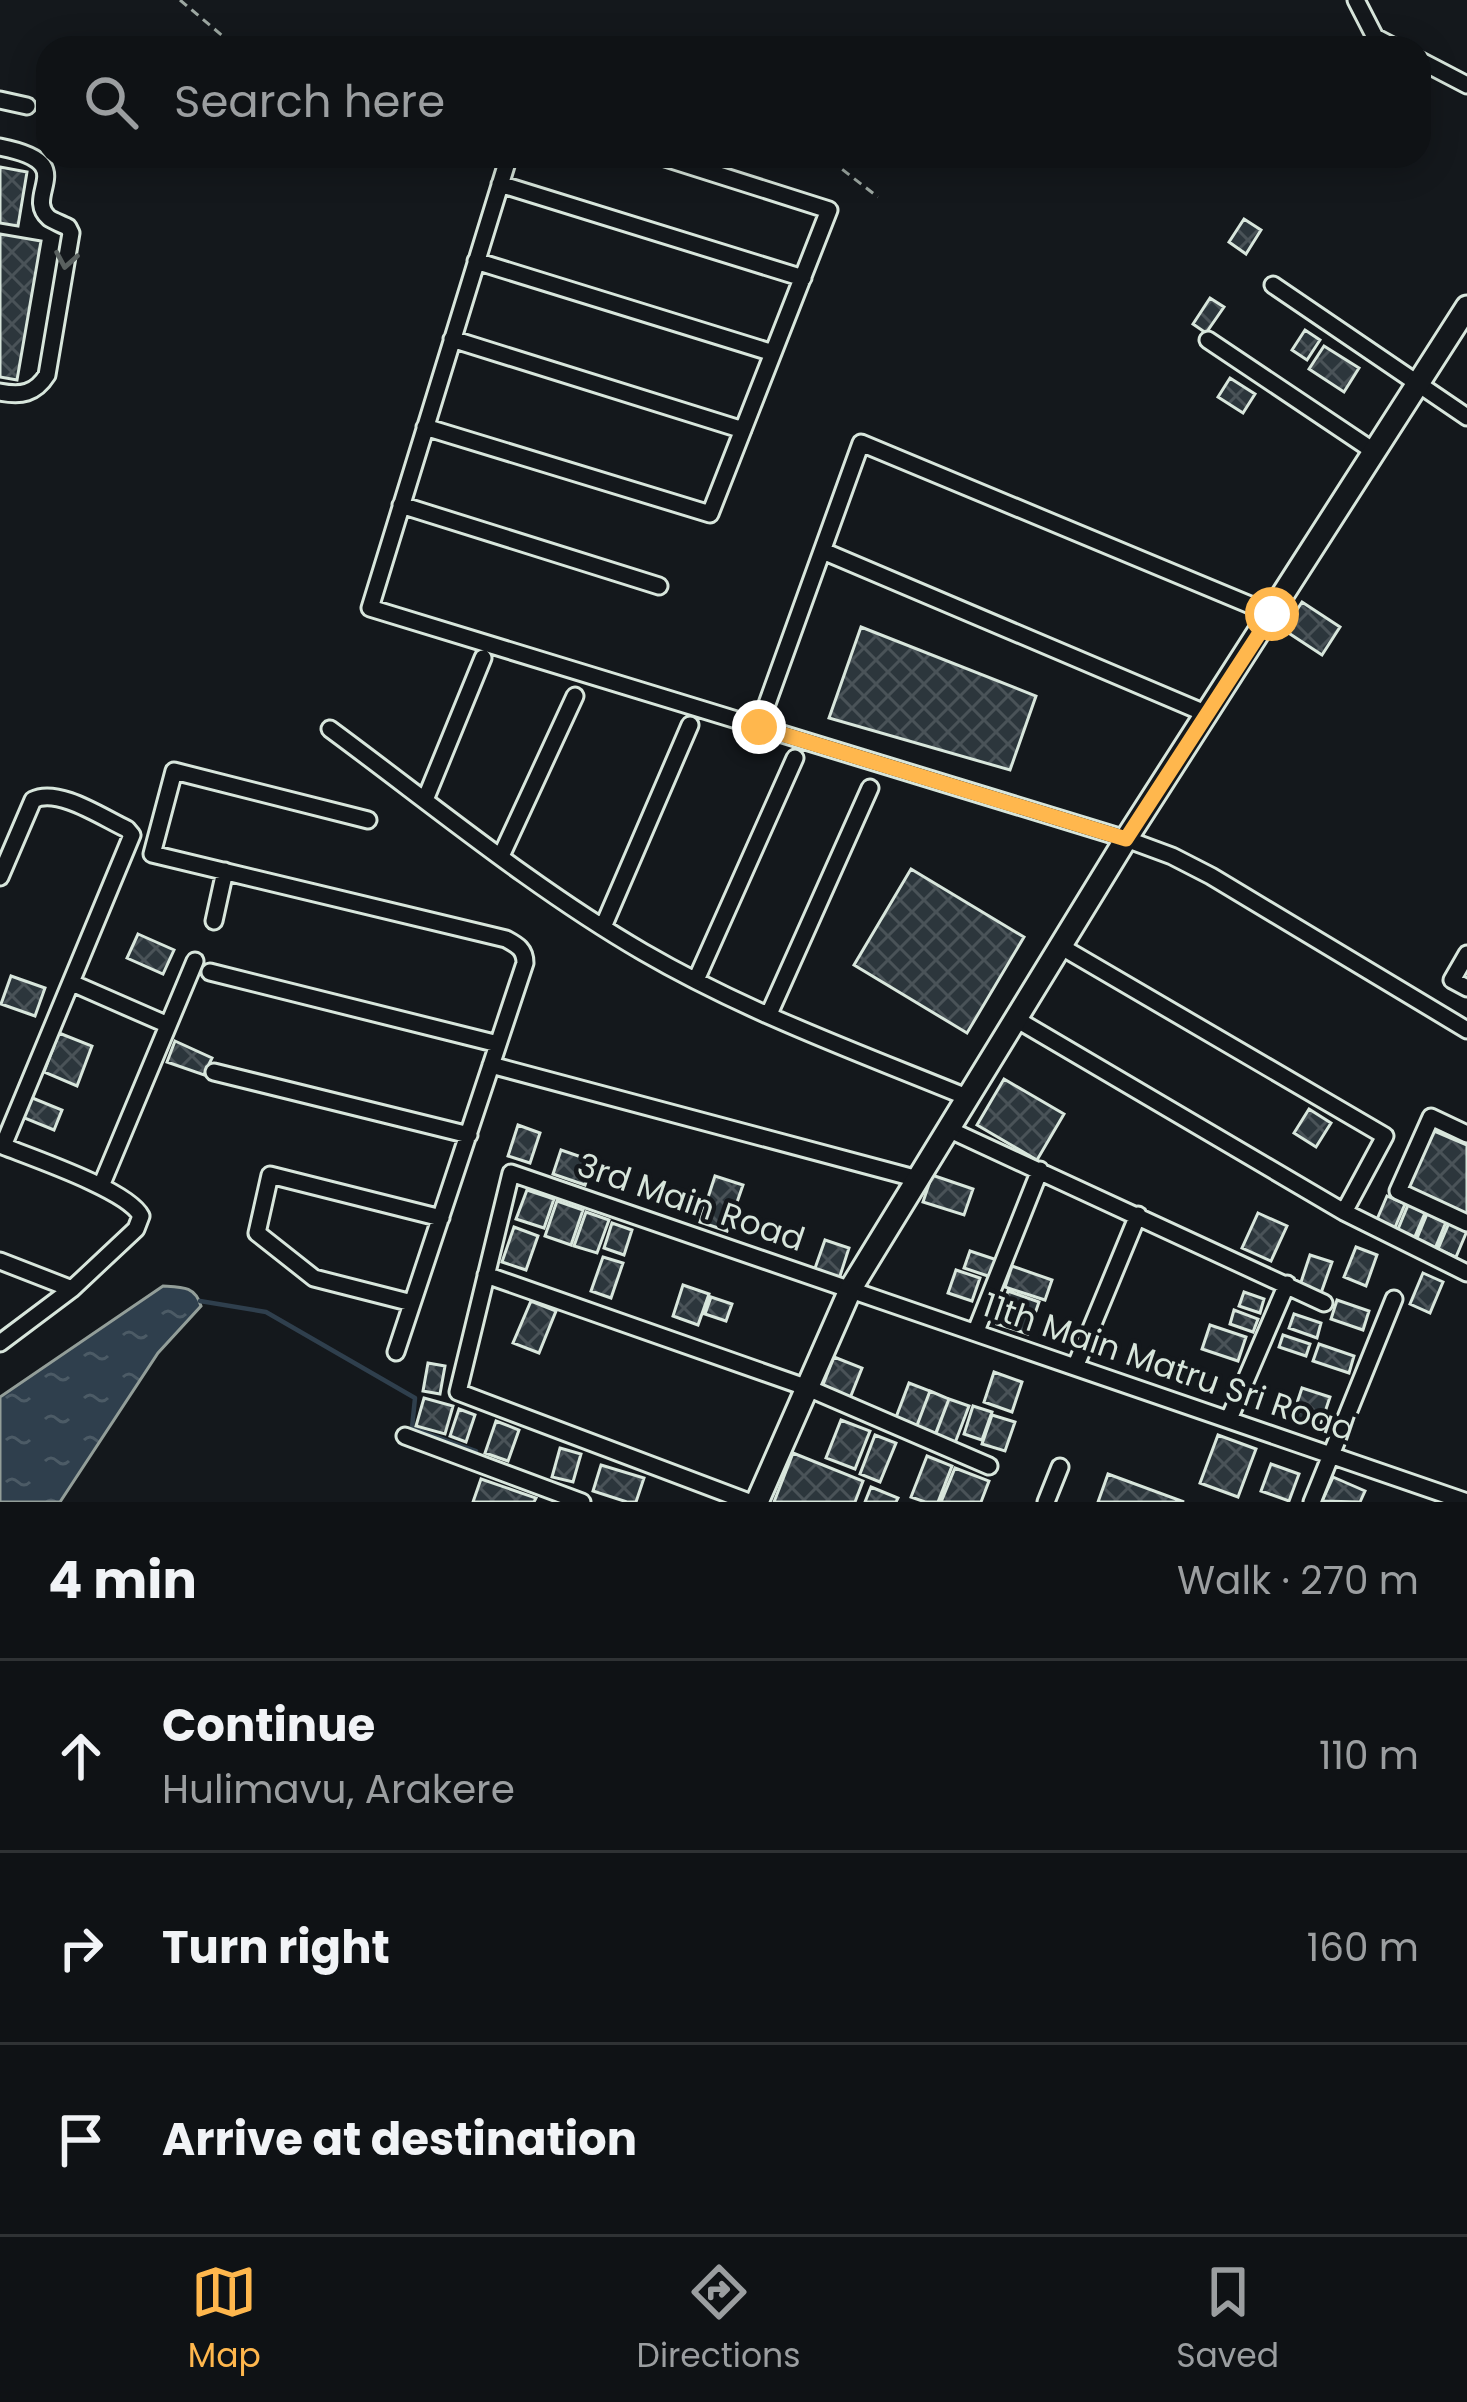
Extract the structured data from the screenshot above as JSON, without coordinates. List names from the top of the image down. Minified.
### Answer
{"streets":{"street":["3rd Main Road","11th Main Matru Sri Road"]},"crossings":[["3rd Main Road","11th Main Matru Sri Road"]],"page":{"search":"Search here","heading":["4 min","Walk · 270 m"],"list":[["Continue","Hulimavu, Arakere","110 m"],["Turn right","160 m"],"Arrive at destination"],"nav":["Map","Directions","Saved"]}}
